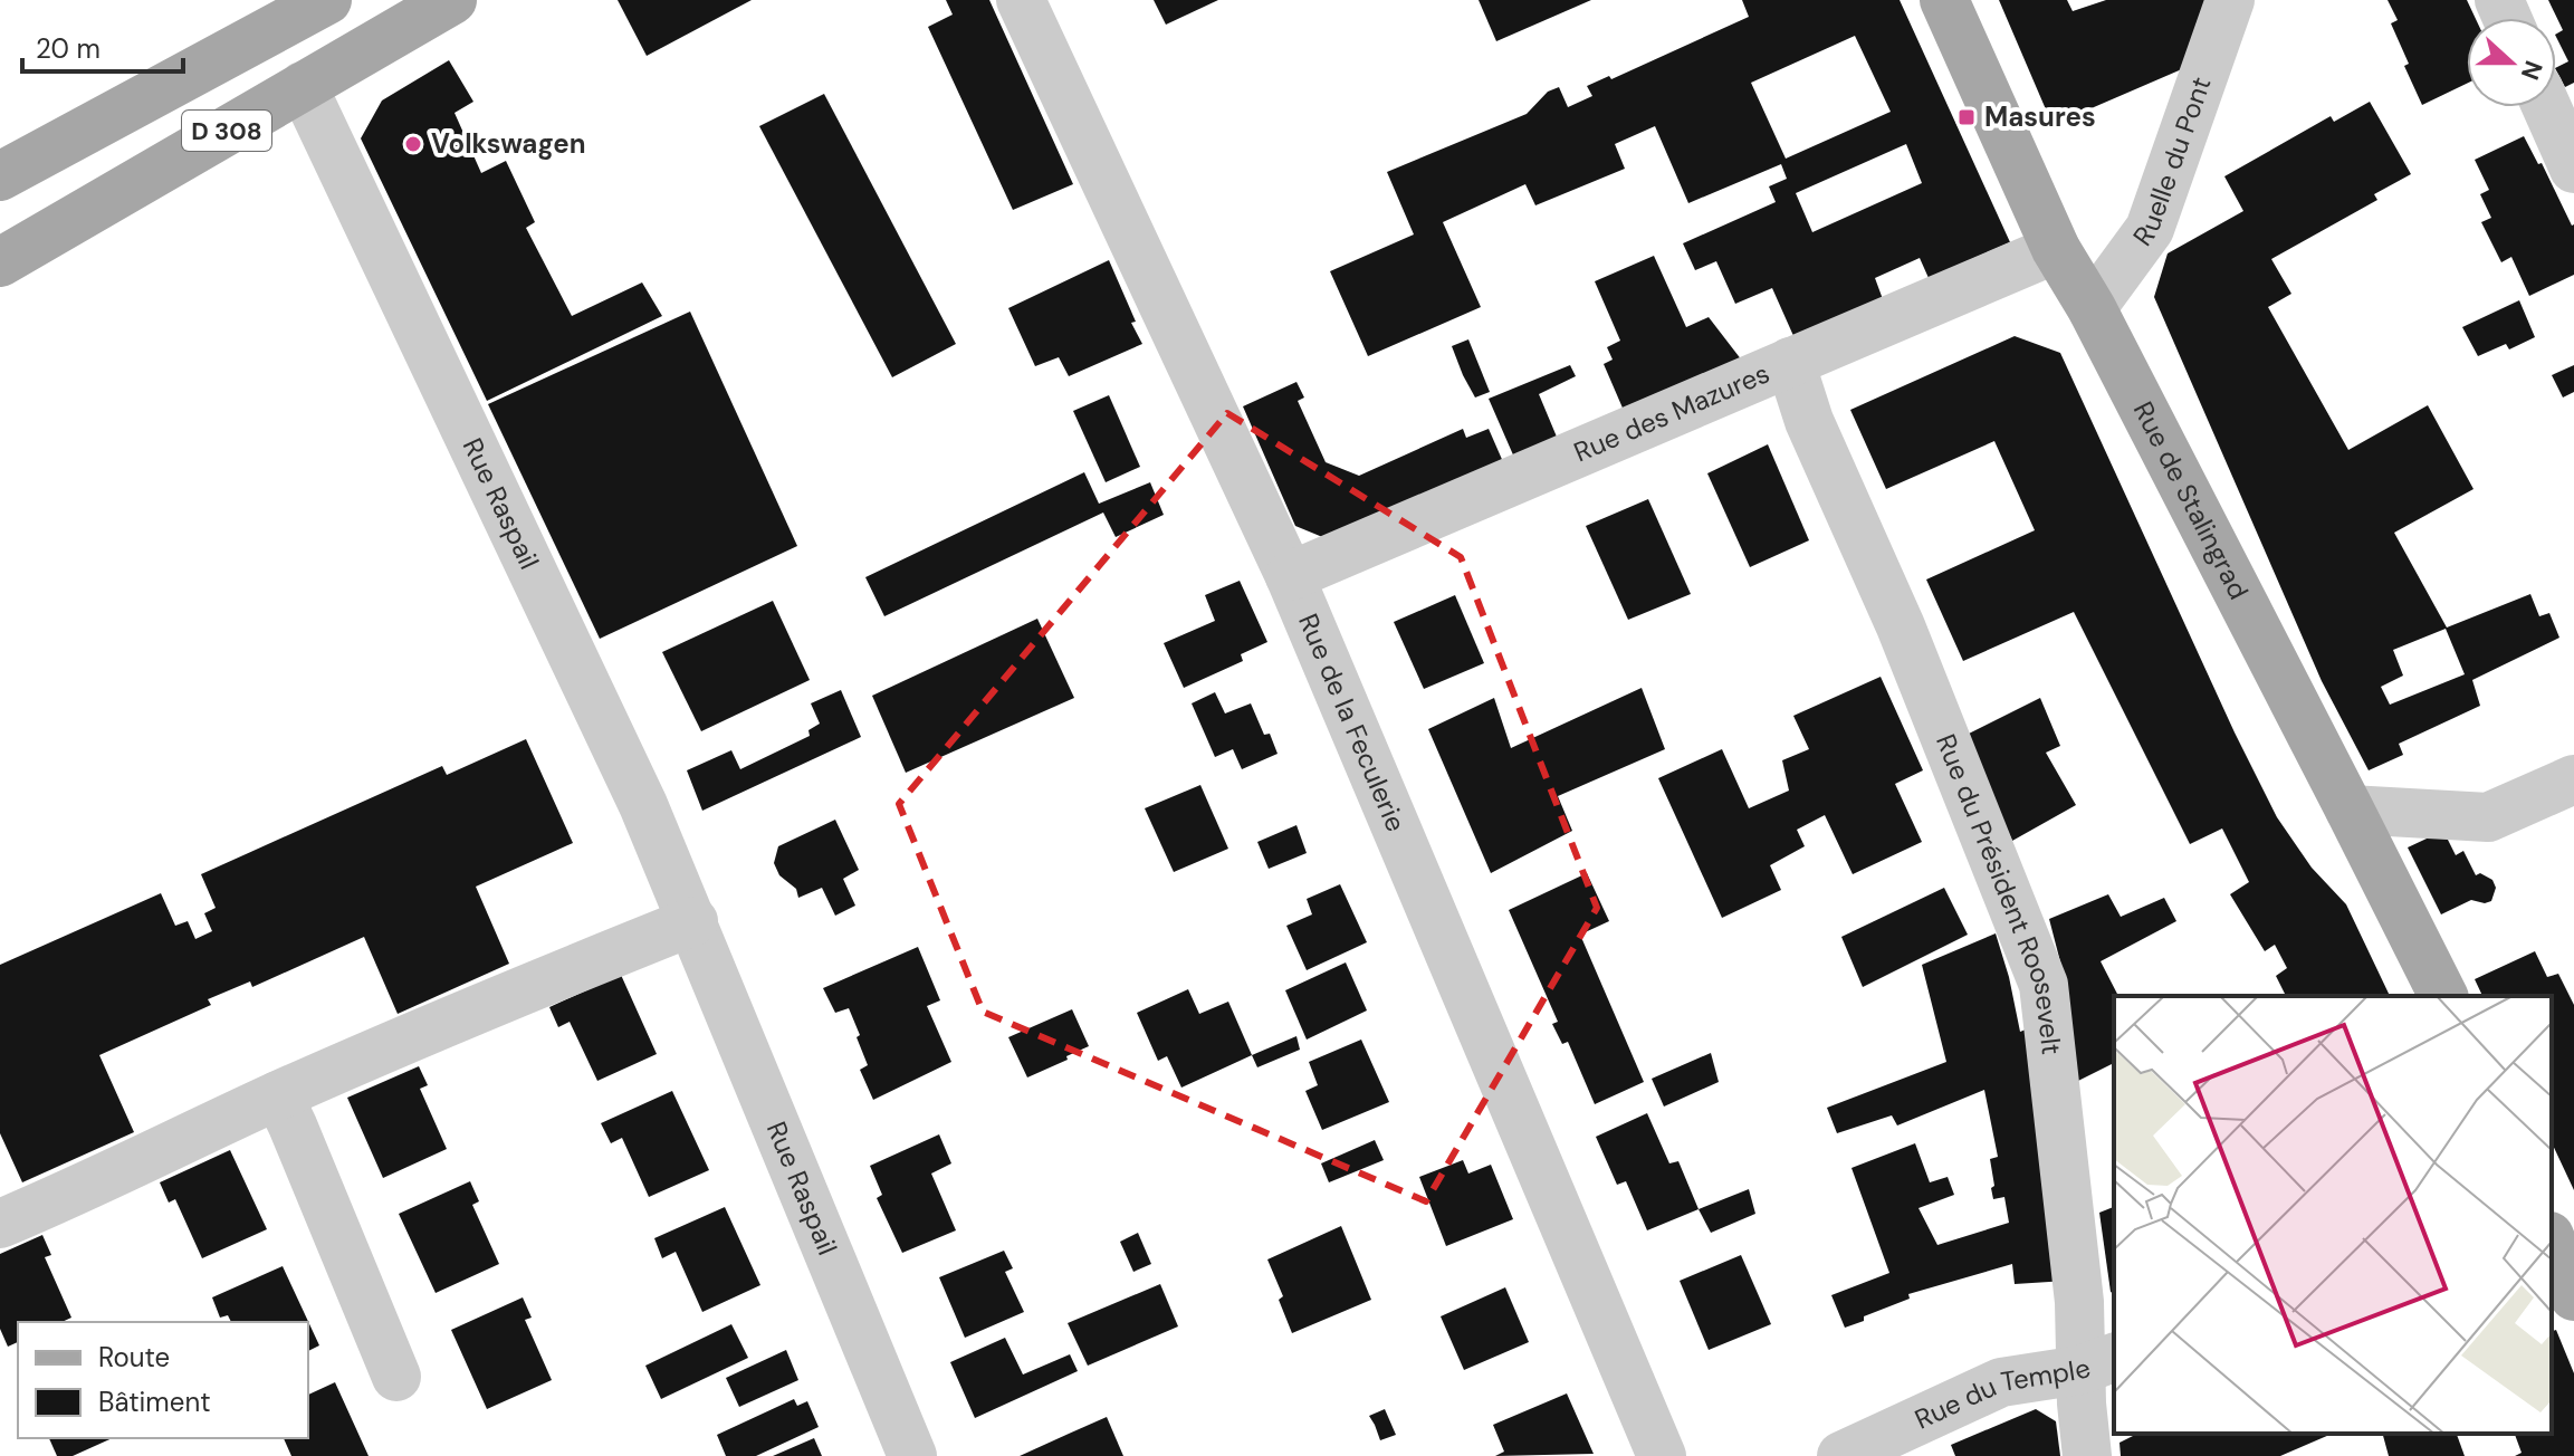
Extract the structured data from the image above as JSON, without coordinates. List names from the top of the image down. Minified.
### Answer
{"streets":{"main road":["D 308","Rue de Stalingrad"],"street":["Ruelle du Pont","Rue des Mazures","Rue Raspail","Rue de la Feculerie","Rue du Président Roosevelt","Rue du Temple"]},"crossings":[["D 308","Rue Raspail"],["Ruelle du Pont","Rue de Stalingrad"],["Rue des Mazures","Rue de Stalingrad"],["Rue des Mazures","Rue de la Feculerie"],["Rue des Mazures","Rue du Président Roosevelt"],["Rue du Président Roosevelt","Rue du Temple"]],"places":{"transit":["Masures"],"other":["Volkswagen"]},"legend":["Route","Bâtiment"],"scale_bar":"20 m","north":"right"}
